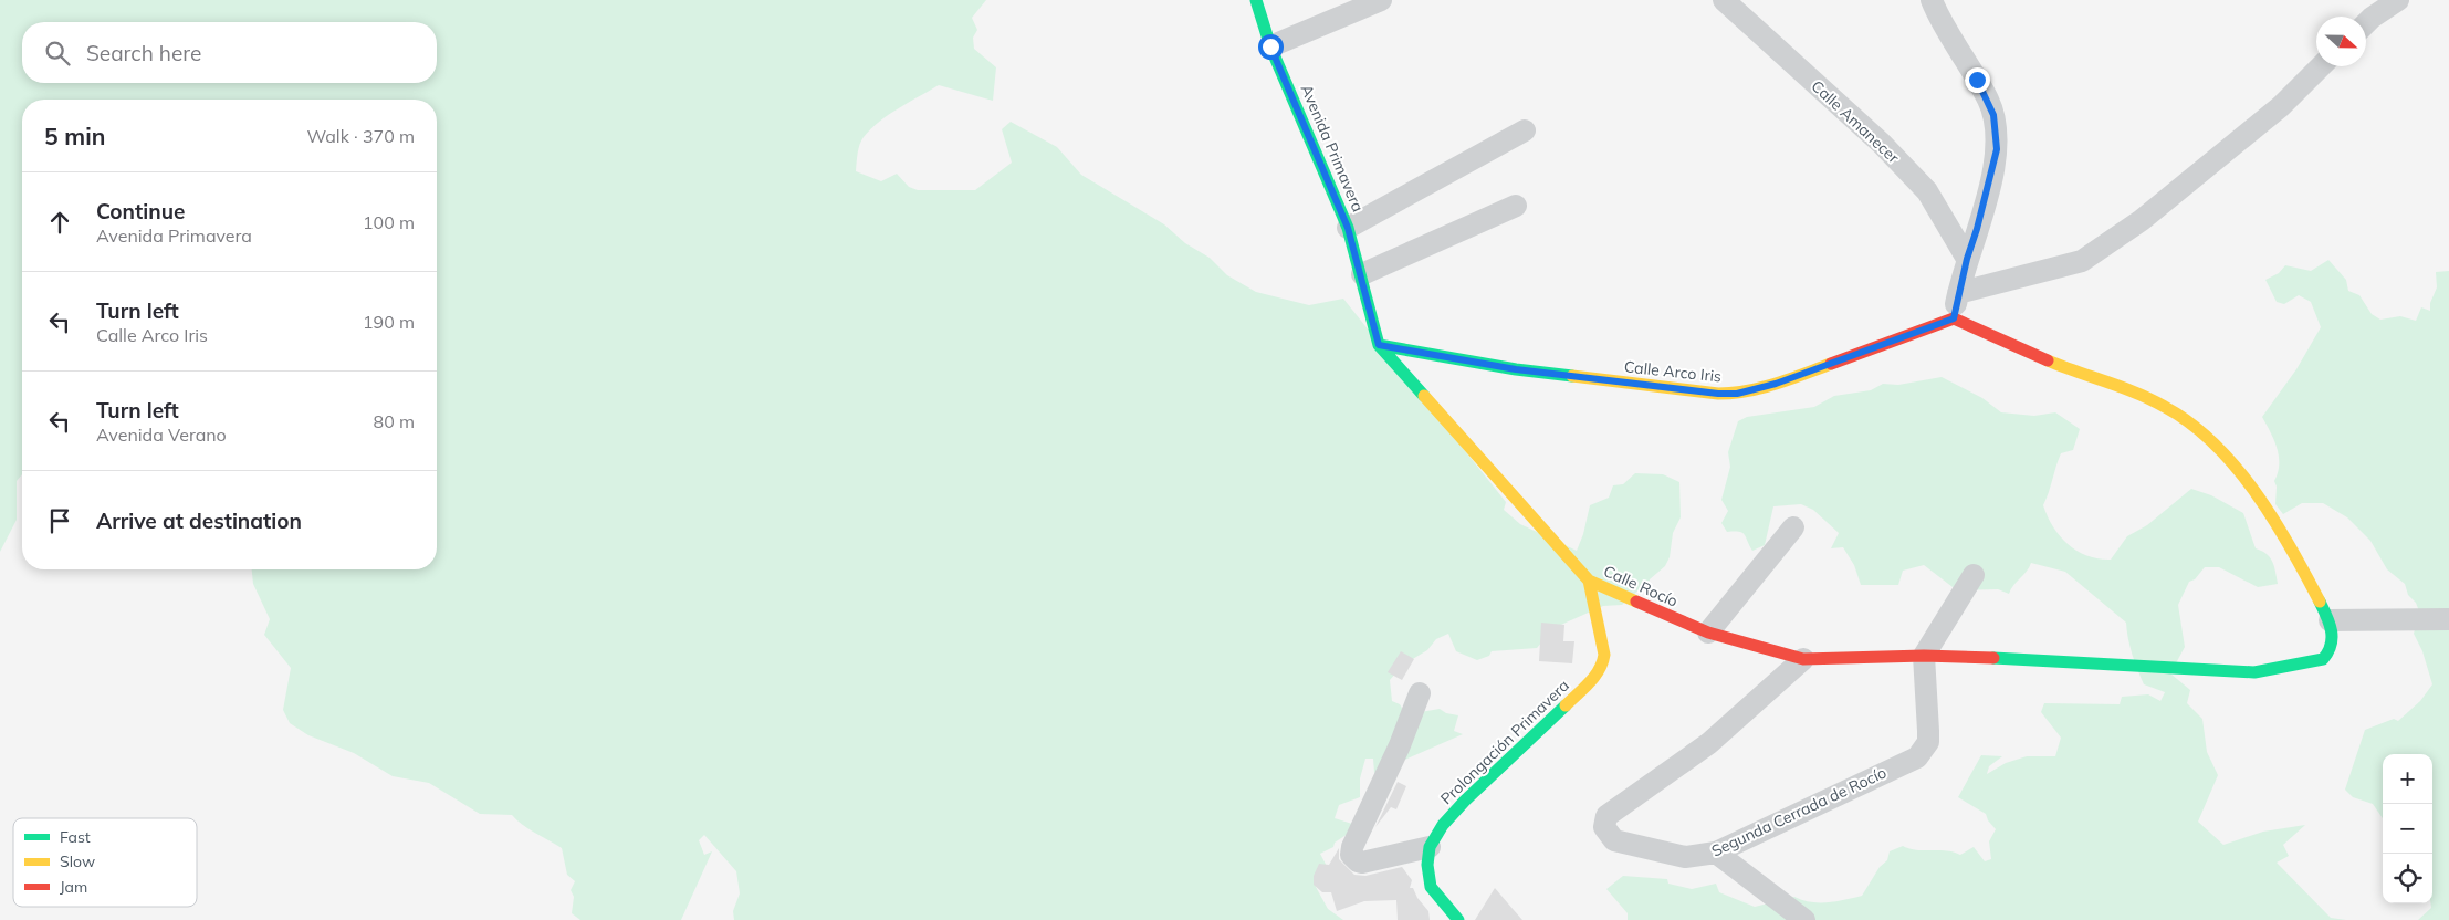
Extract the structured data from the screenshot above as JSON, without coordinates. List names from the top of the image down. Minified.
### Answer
{"streets":{"street":["Calle Amanecer","Avenida Primavera","Calle Arco Iris","Calle Rocío","Prolongación Primavera","Segunda Cerrada de Rocío"]},"crossings":[["Avenida Primavera","Calle Arco Iris"],["Avenida Primavera","Calle Rocío"],["Calle Arco Iris","Calle Rocío"],["Calle Rocío","Prolongación Primavera"],["Calle Rocío","Segunda Cerrada de Rocío"]],"legend":["Fast","Slow","Jam"],"north":"right","page":{"search":"Search here","heading":["5 min","Walk · 370 m"],"list":[["Continue","Avenida Primavera","100 m"],["Turn left","Calle Arco Iris","190 m"],["Turn left","Avenida Verano","80 m"],"Arrive at destination"],"map_buttons":["+","−"]}}
